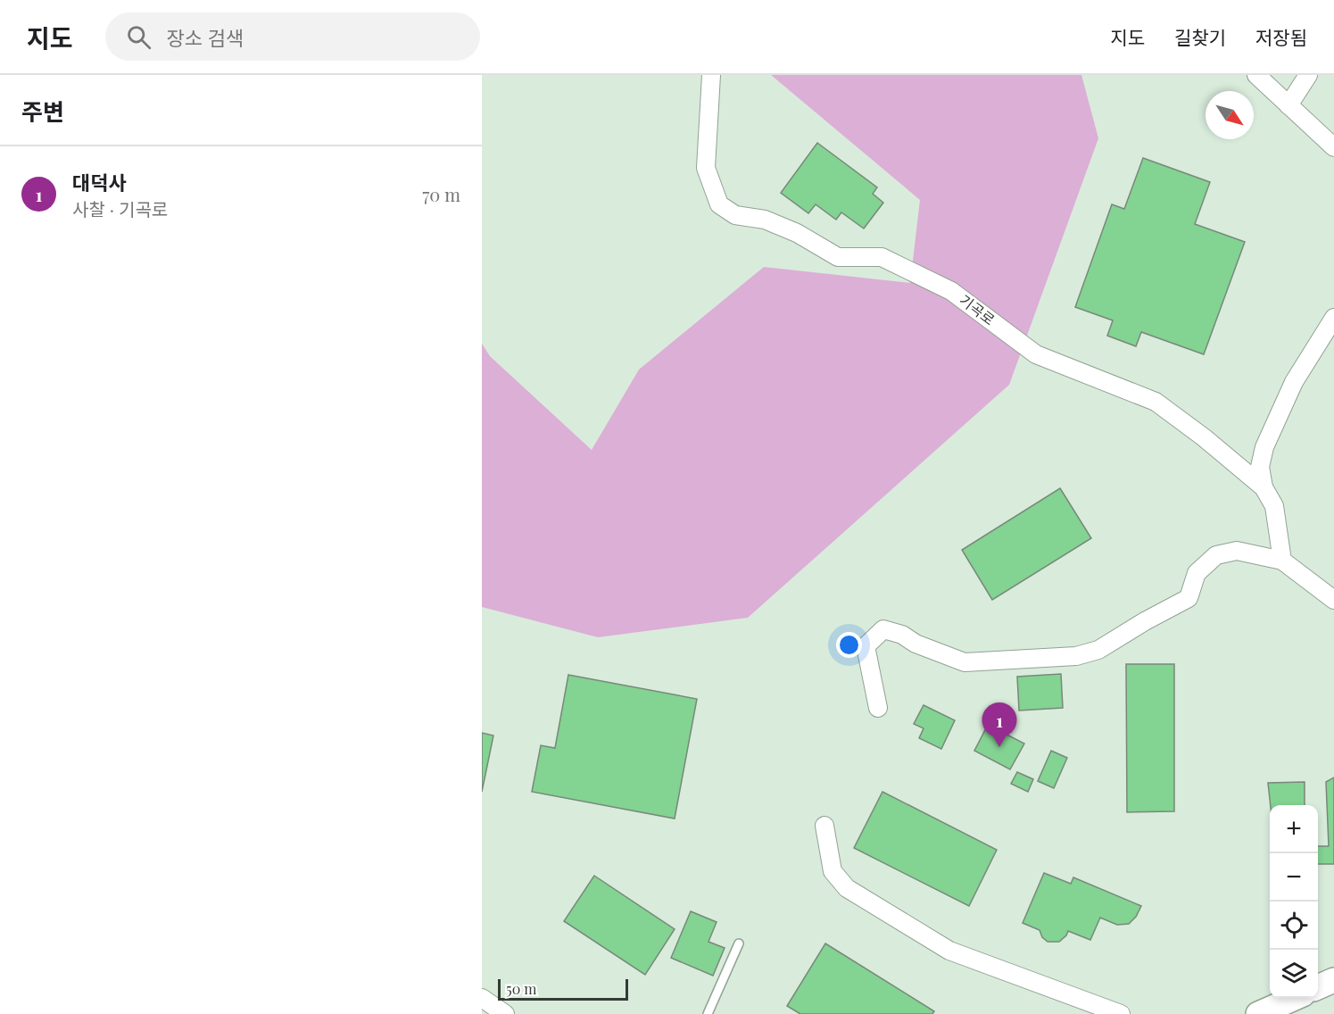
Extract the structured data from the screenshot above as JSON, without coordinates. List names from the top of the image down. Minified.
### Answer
{"streets":{"street":["기곡로"]},"scale_bar":"50 m","north":"bottom right","page":{"header":"지도","search":"장소 검색","nav":["지도","길찾기","저장됨"],"heading":"주변","list":[{"mark":"1","name":"대덕사","note":"사찰 · 기곡로","value":"70 m"}],"pins":"1","map_buttons":["+","−"],"scale":"50 m"}}
